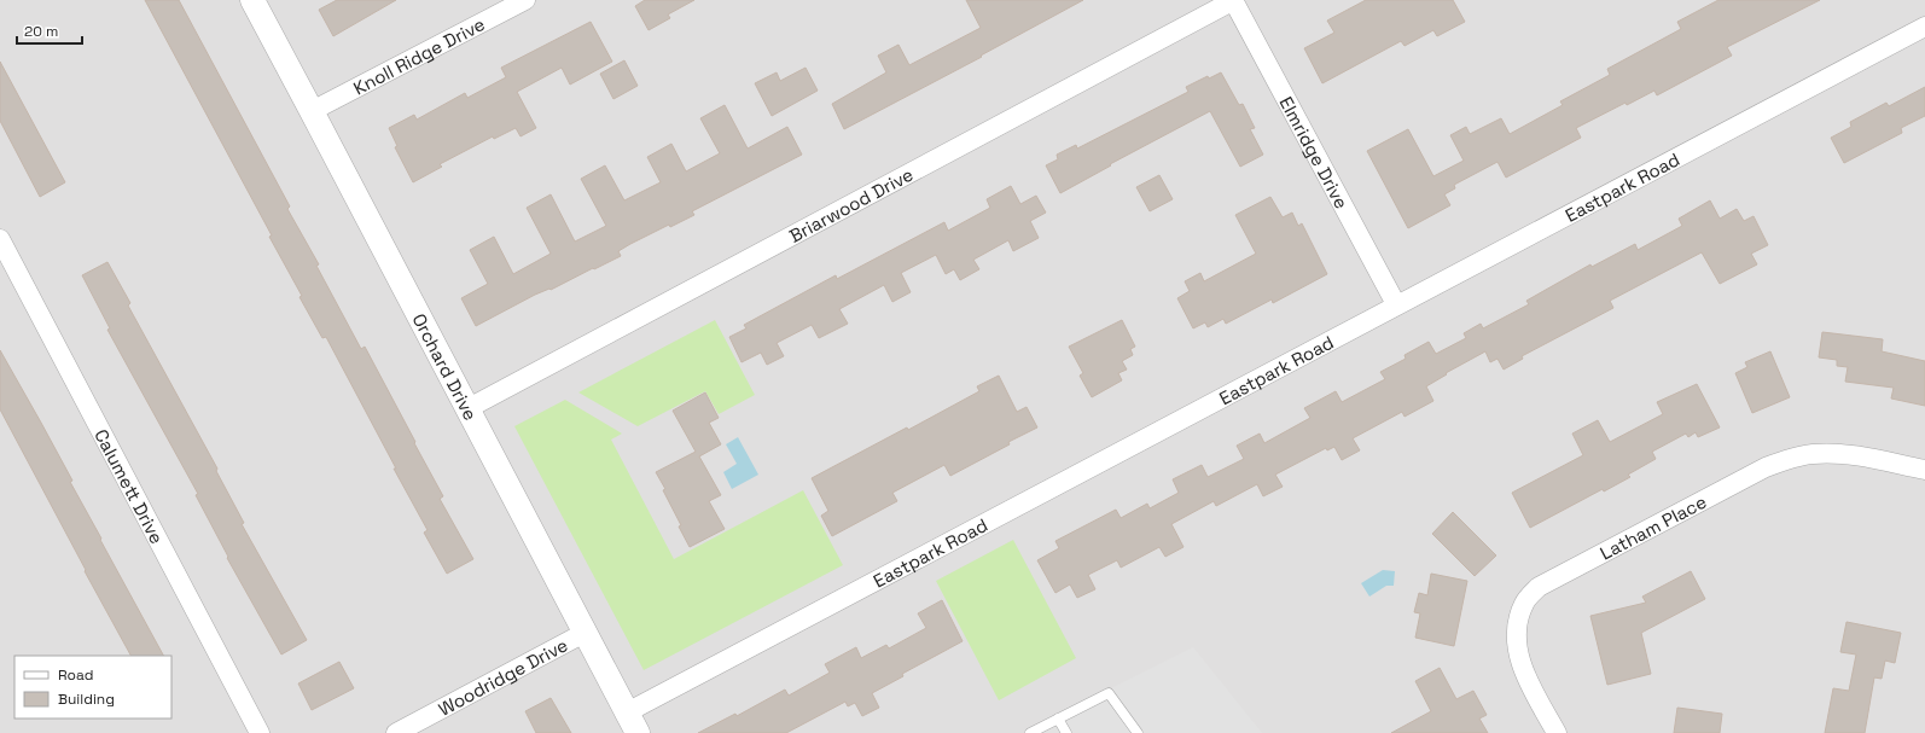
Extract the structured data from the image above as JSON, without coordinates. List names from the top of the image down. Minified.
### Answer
{"streets":{"street":["Knoll Ridge Drive","Elmridge Drive","Eastpark Road","Briarwood Drive","Orchard Drive","Calumett Drive","Latham Place","Woodridge Drive"]},"crossings":[["Knoll Ridge Drive","Orchard Drive"],["Elmridge Drive","Eastpark Road"],["Elmridge Drive","Briarwood Drive"],["Eastpark Road","Orchard Drive"],["Briarwood Drive","Orchard Drive"],["Orchard Drive","Woodridge Drive"]],"legend":["Road","Building"],"scale_bar":"20 m"}
